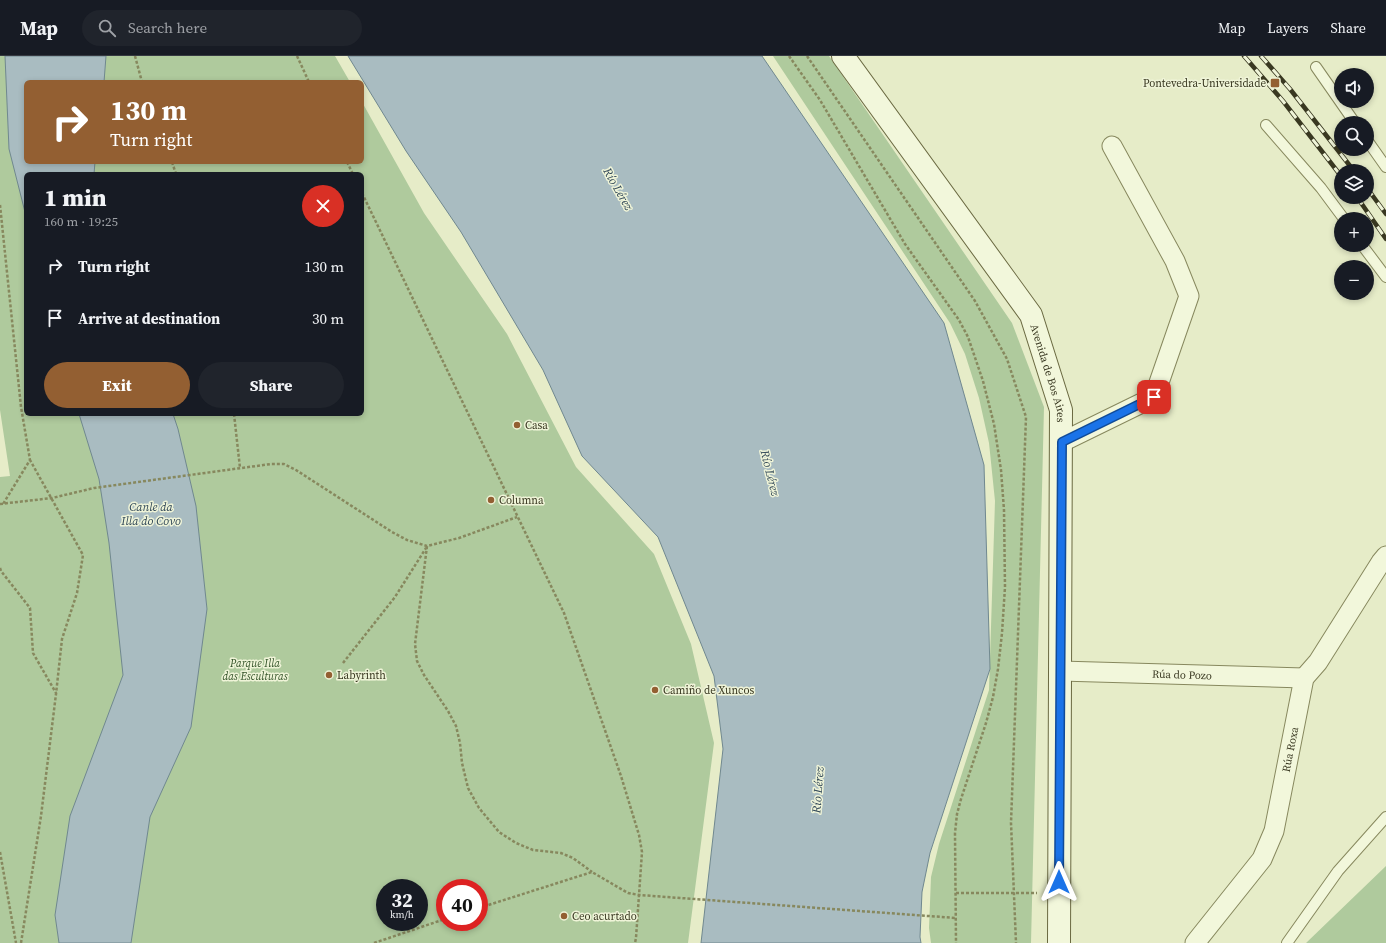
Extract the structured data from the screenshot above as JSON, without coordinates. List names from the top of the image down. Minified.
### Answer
{"streets":{"street":["Avenida de Bos Aires","Rúa do Pozo","Rúa Roxa"]},"crossings":[["Avenida de Bos Aires","Rúa do Pozo"],["Rúa do Pozo","Rúa Roxa"]],"water":["Río Lérez","Canle da Illa do Covo"],"parks":["Parque Illa das Esculturas"],"places":{"transit":["Pontevedra-Universidade"],"other":["Casa","Columna","Labyrinth","Camiño de Xuncos","Ceo acurtado"]},"page":{"header":"Map","search":"Search here","nav":["Map","Layers","Share"],"map_buttons":["+","−"],"turn":["130 m","Turn right"],"heading":["1 min","160 m · 19:25"],"list":[{"name":"Turn right","value":"130 m"},{"name":"Arrive at destination","value":"30 m"}],"buttons":["Exit","Share"],"speed":"32 km/h","limit":"40"}}
